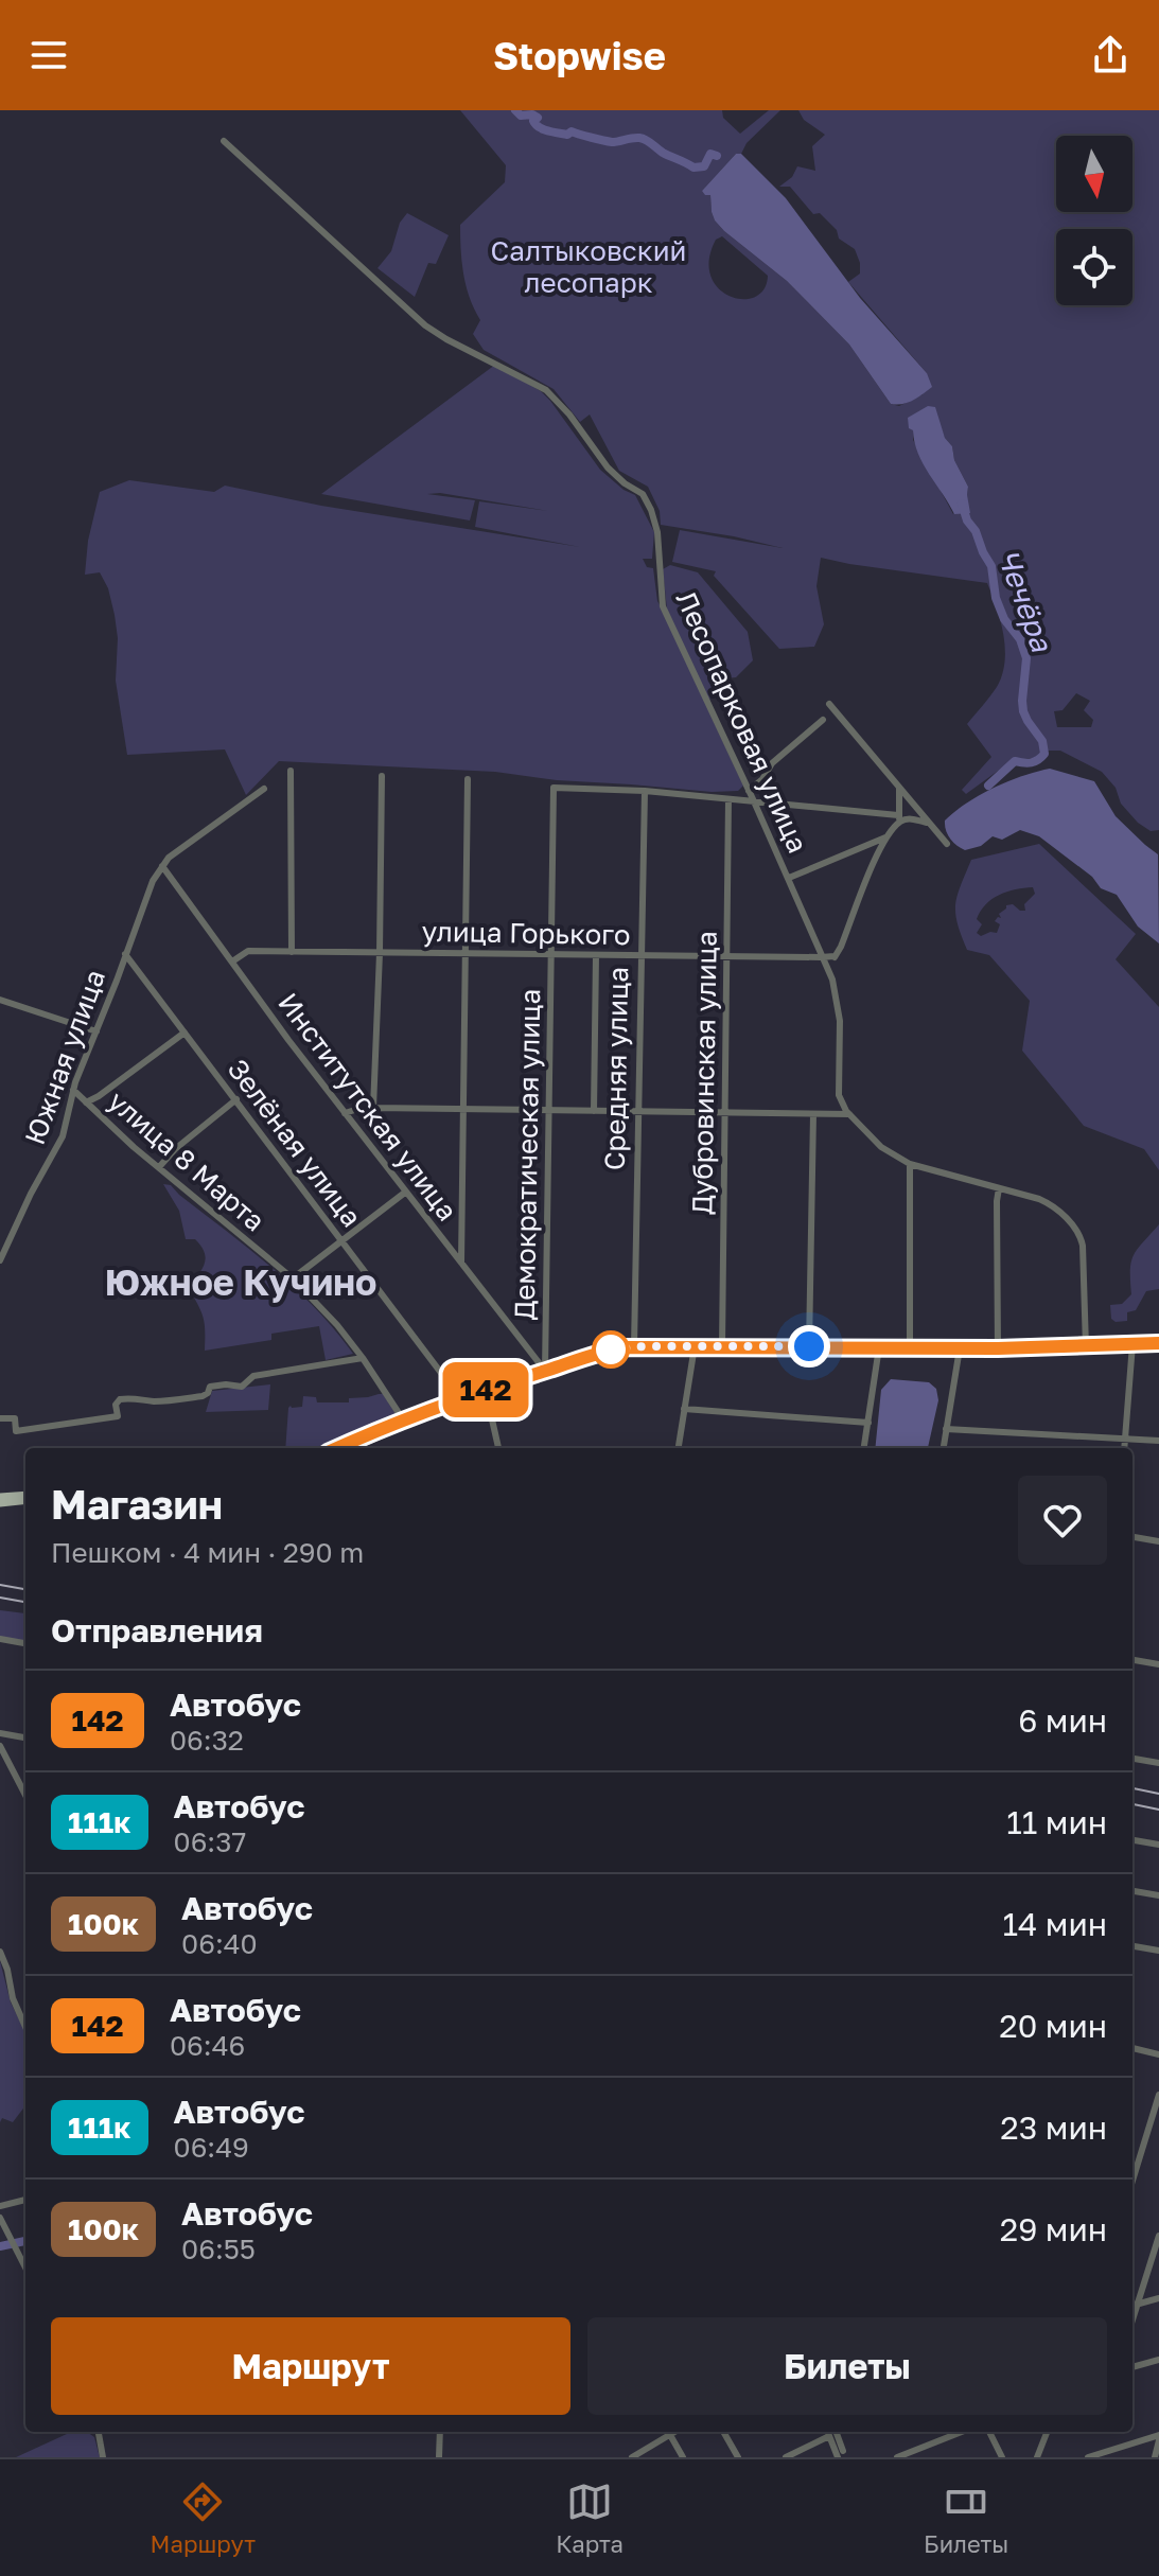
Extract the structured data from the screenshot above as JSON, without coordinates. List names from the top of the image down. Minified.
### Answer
{"streets":{"street":["Лесопарковая улица","улица Горького","Южная улица","Средняя улица","Дубровинская улица","Институтская улица","Зелёная улица","Демократическая улица","улица 8 Марта"]},"crossings":[["Лесопарковая улица","улица Горького"],["улица Горького","Средняя улица"],["улица Горького","Дубровинская улица"],["улица Горького","Институтская улица"],["улица Горького","Демократическая улица"],["Южная улица","Институтская улица"],["Южная улица","Зелёная улица"],["Южная улица","улица 8 Марта"],["Средняя улица","Демократическая улица"],["Институтская улица","Демократическая улица"]],"districts":["Южное Кучино"],"water":["Чечёра"],"parks":["Салтыковский лесопарк"],"lines":["bus line 142"],"north":"bottom","page":{"header":"Stopwise","on_map":"142","heading":[["Магазин","Пешком · 4 мин · 290 m"],"Отправления"],"list":[{"mark":"142","name":"Автобус","note":"06:32","value":"6 мин"},{"mark":"111к","name":"Автобус","note":"06:37","value":"11 мин"},{"mark":"100к","name":"Автобус","note":"06:40","value":"14 мин"},{"mark":"142","name":"Автобус","note":"06:46","value":"20 мин"},{"mark":"111к","name":"Автобус","note":"06:49","value":"23 мин"},{"mark":"100к","name":"Автобус","note":"06:55","value":"29 мин"}],"buttons":["Маршрут","Билеты"],"tabs":["Маршрут","Карта","Билеты"]}}
